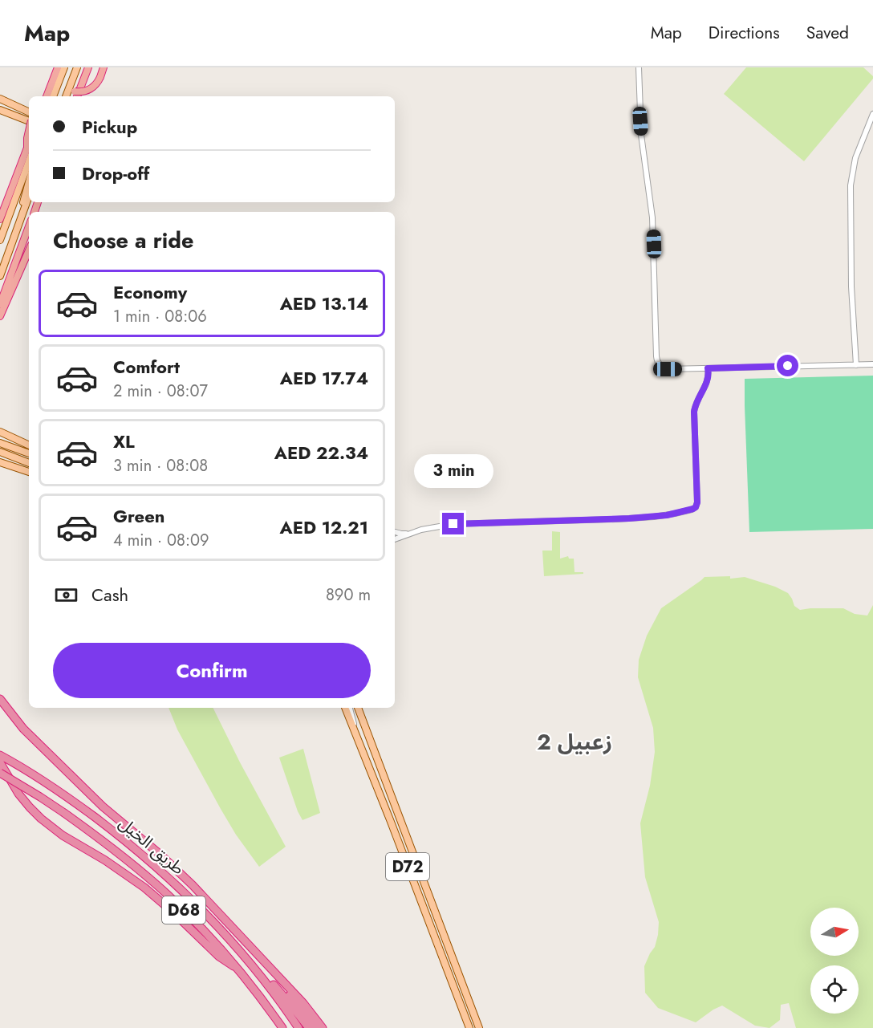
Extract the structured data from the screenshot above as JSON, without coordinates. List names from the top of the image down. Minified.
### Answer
{"streets":{"highway":["طريق الخيل","D68"],"main road":["D72"]},"districts":["زعبيل 2"],"north":"right","page":{"header":"Map","nav":["Map","Directions","Saved"],"banner":["Pickup","Drop-off"],"heading":"Choose a ride","list":[{"name":"Economy","note":"1 min · 08:06","value":"AED 13.14"},{"name":"Comfort","note":"2 min · 08:07","value":"AED 17.74"},{"name":"XL","note":"3 min · 08:08","value":"AED 22.34"},{"name":"Green","note":"4 min · 08:09","value":"AED 12.21"}],"bubble":"3 min","pay":["Cash","890 m"],"buttons":"Confirm"}}
